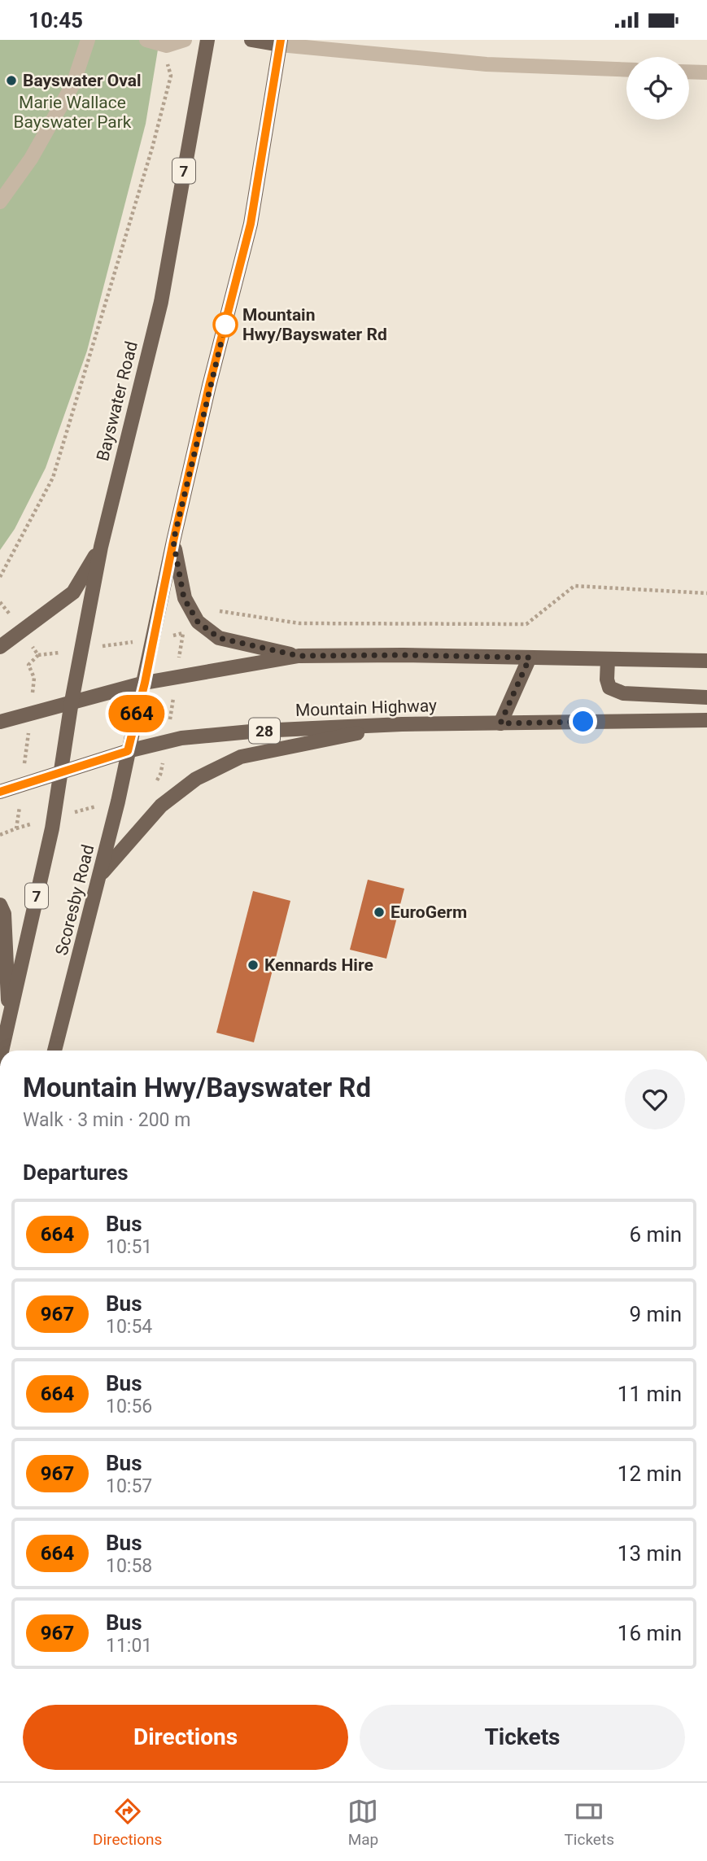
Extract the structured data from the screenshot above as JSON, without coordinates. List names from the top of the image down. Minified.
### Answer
{"streets":{"main road":["7","Bayswater Road","Mountain Highway","28","Scoresby Road"]},"crossings":[["7","Bayswater Road"],["7","Mountain Highway"],["Bayswater Road","Mountain Highway"],["Mountain Highway","Scoresby Road"]],"parks":["Marie Wallace Bayswater Park"],"places":["Bayswater Oval","Mountain Hwy/Bayswater Rd","EuroGerm","Kennards Hire"],"lines":["bus line 664"],"page":{"status":"10:45","on_map":"664","heading":[["Mountain Hwy/Bayswater Rd","Walk · 3 min · 200 m"],"Departures"],"list":[{"mark":"664","name":"Bus","note":"10:51","value":"6 min"},{"mark":"967","name":"Bus","note":"10:54","value":"9 min"},{"mark":"664","name":"Bus","note":"10:56","value":"11 min"},{"mark":"967","name":"Bus","note":"10:57","value":"12 min"},{"mark":"664","name":"Bus","note":"10:58","value":"13 min"},{"mark":"967","name":"Bus","note":"11:01","value":"16 min"}],"buttons":["Directions","Tickets"],"tabs":["Directions","Map","Tickets"]}}
